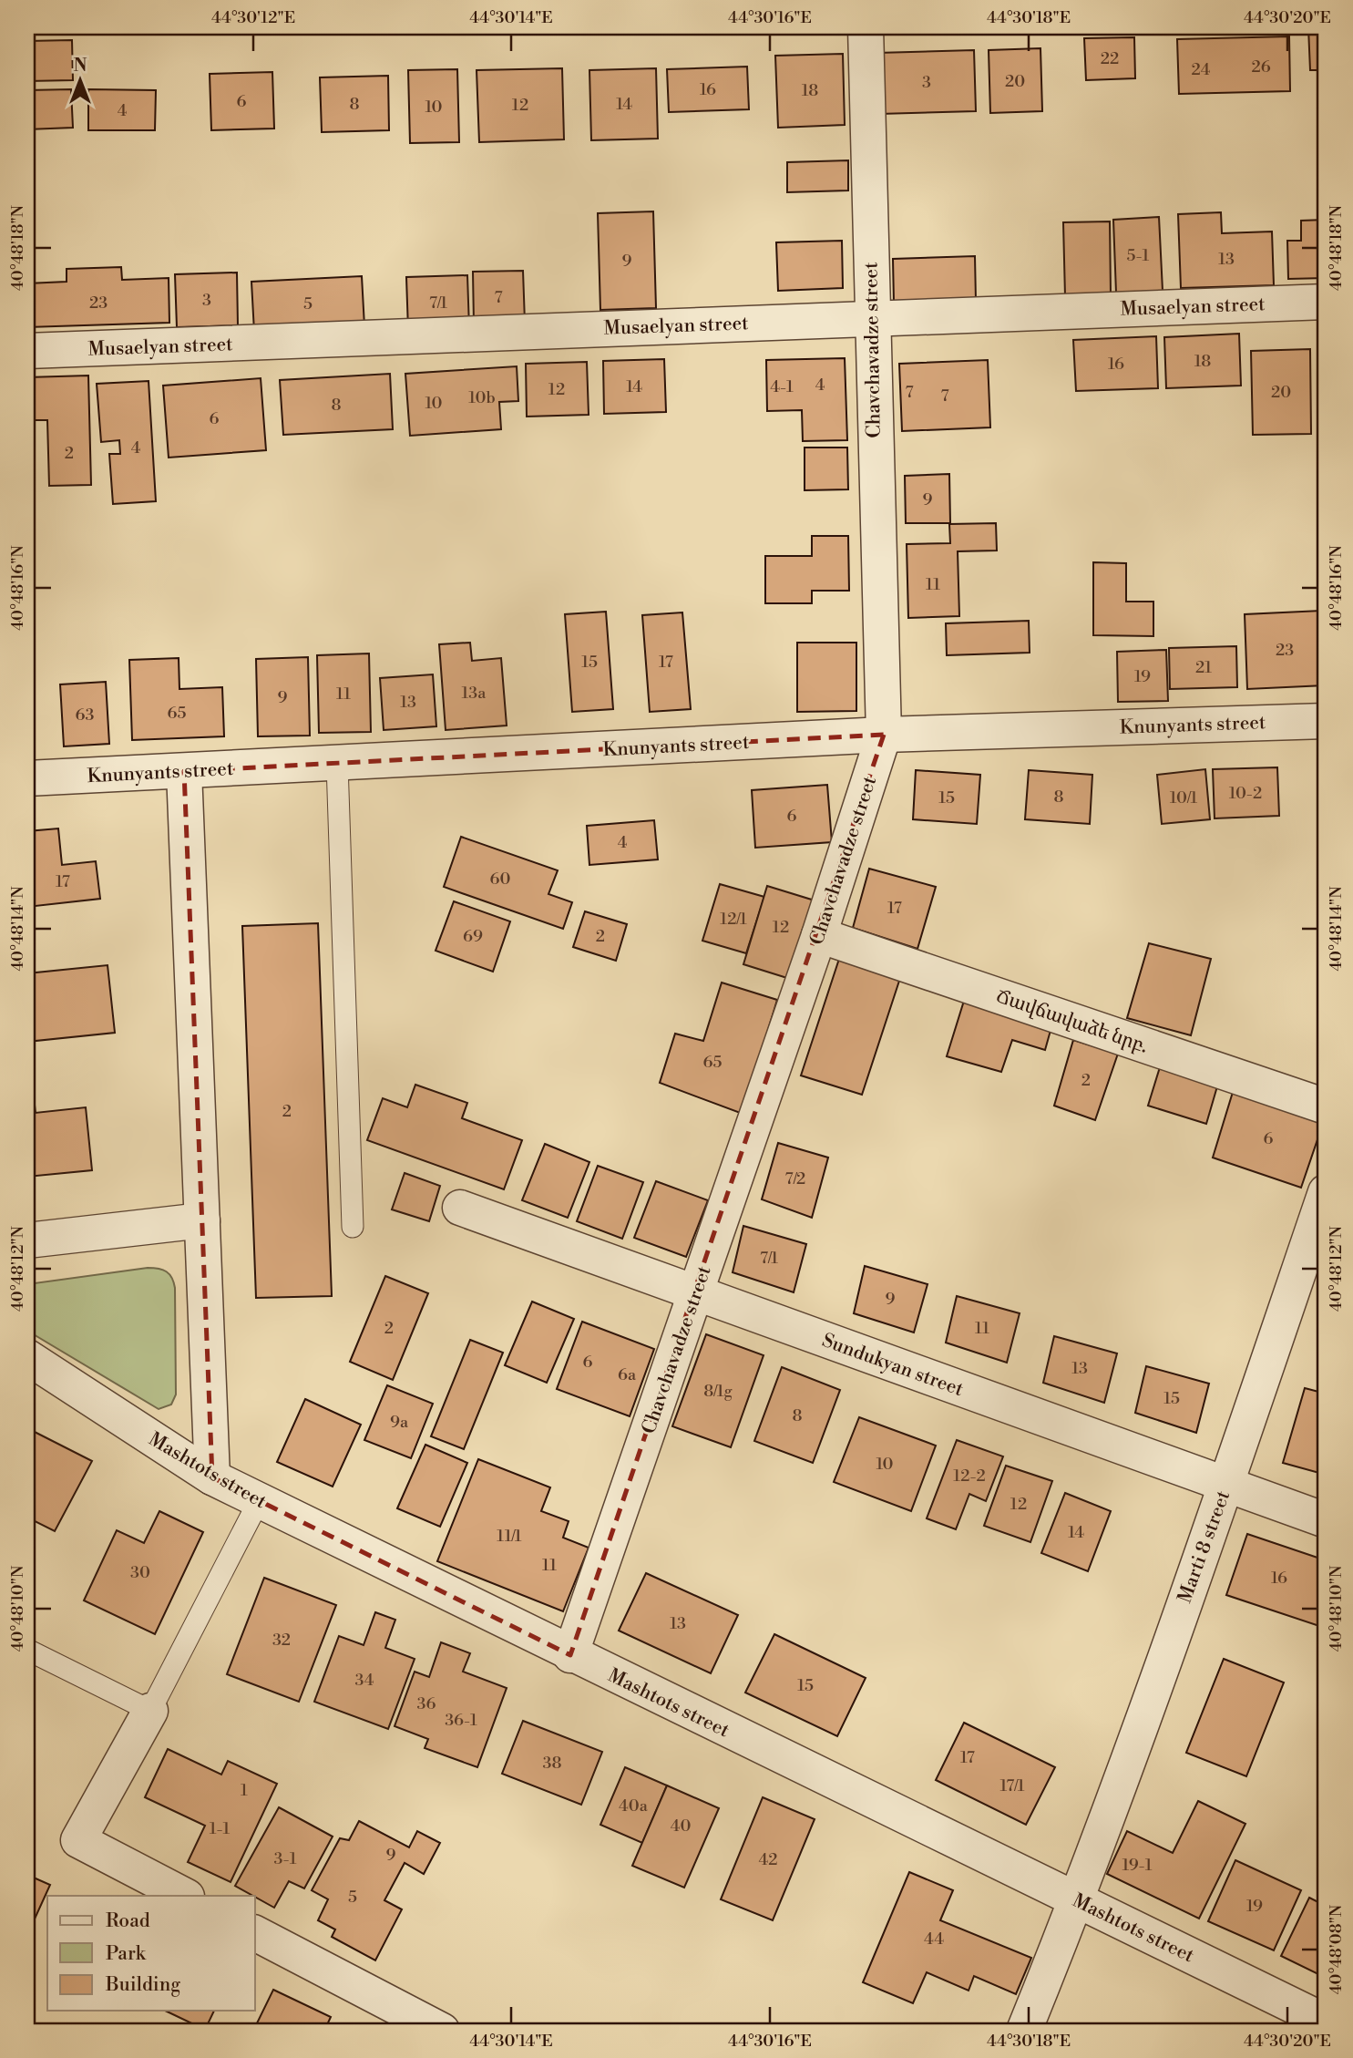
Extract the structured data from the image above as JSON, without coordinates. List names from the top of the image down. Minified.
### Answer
{"streets":{"street":["Musaelyan street","Chavchavadze street","Knunyants street","Ճավճավաձե նրբ.","Sundukyan street","Mashtots street","Marti 8 street"]},"crossings":[["Musaelyan street","Chavchavadze street"],["Chavchavadze street","Knunyants street"],["Chavchavadze street","Ճավճավաձե նրբ."],["Chavchavadze street","Sundukyan street"],["Chavchavadze street","Mashtots street"],["Sundukyan street","Marti 8 street"],["Mashtots street","Marti 8 street"]],"house_numbers":["22","26","24","20","3","16","18","6","8","14","12","10","4","5-1","13","9","7","3","23","7/1","5","18","16","4","14","4-1","12","7","20","7","10b","10","8","6","4","2","9","11","23","15","17","21","19","13a","11","9","13","65","63","10-2","8","15","10/1","6","4","60","17","17","12/1","12","69","2","65","2","2","6","7/2","7/1","9","2","11","6","13","6a","8/1g","15","8","9a","10","12-2","12","14","11/1","11","30","16","13","32","34","15","36","36-1","17","38","17/1","1","40a","40","1-1","9","3-1","42","19-1","5","19","44"],"legend":["Road","Park","Building"],"north":"top","coordinates":["44°30'12\"E","44°30'14\"E","44°30'16\"E","44°30'18\"E","44°30'20\"E","40°48'18\"N","40°48'16\"N","40°48'14\"N","40°48'12\"N","40°48'10\"N","40°48'08\"N"]}
